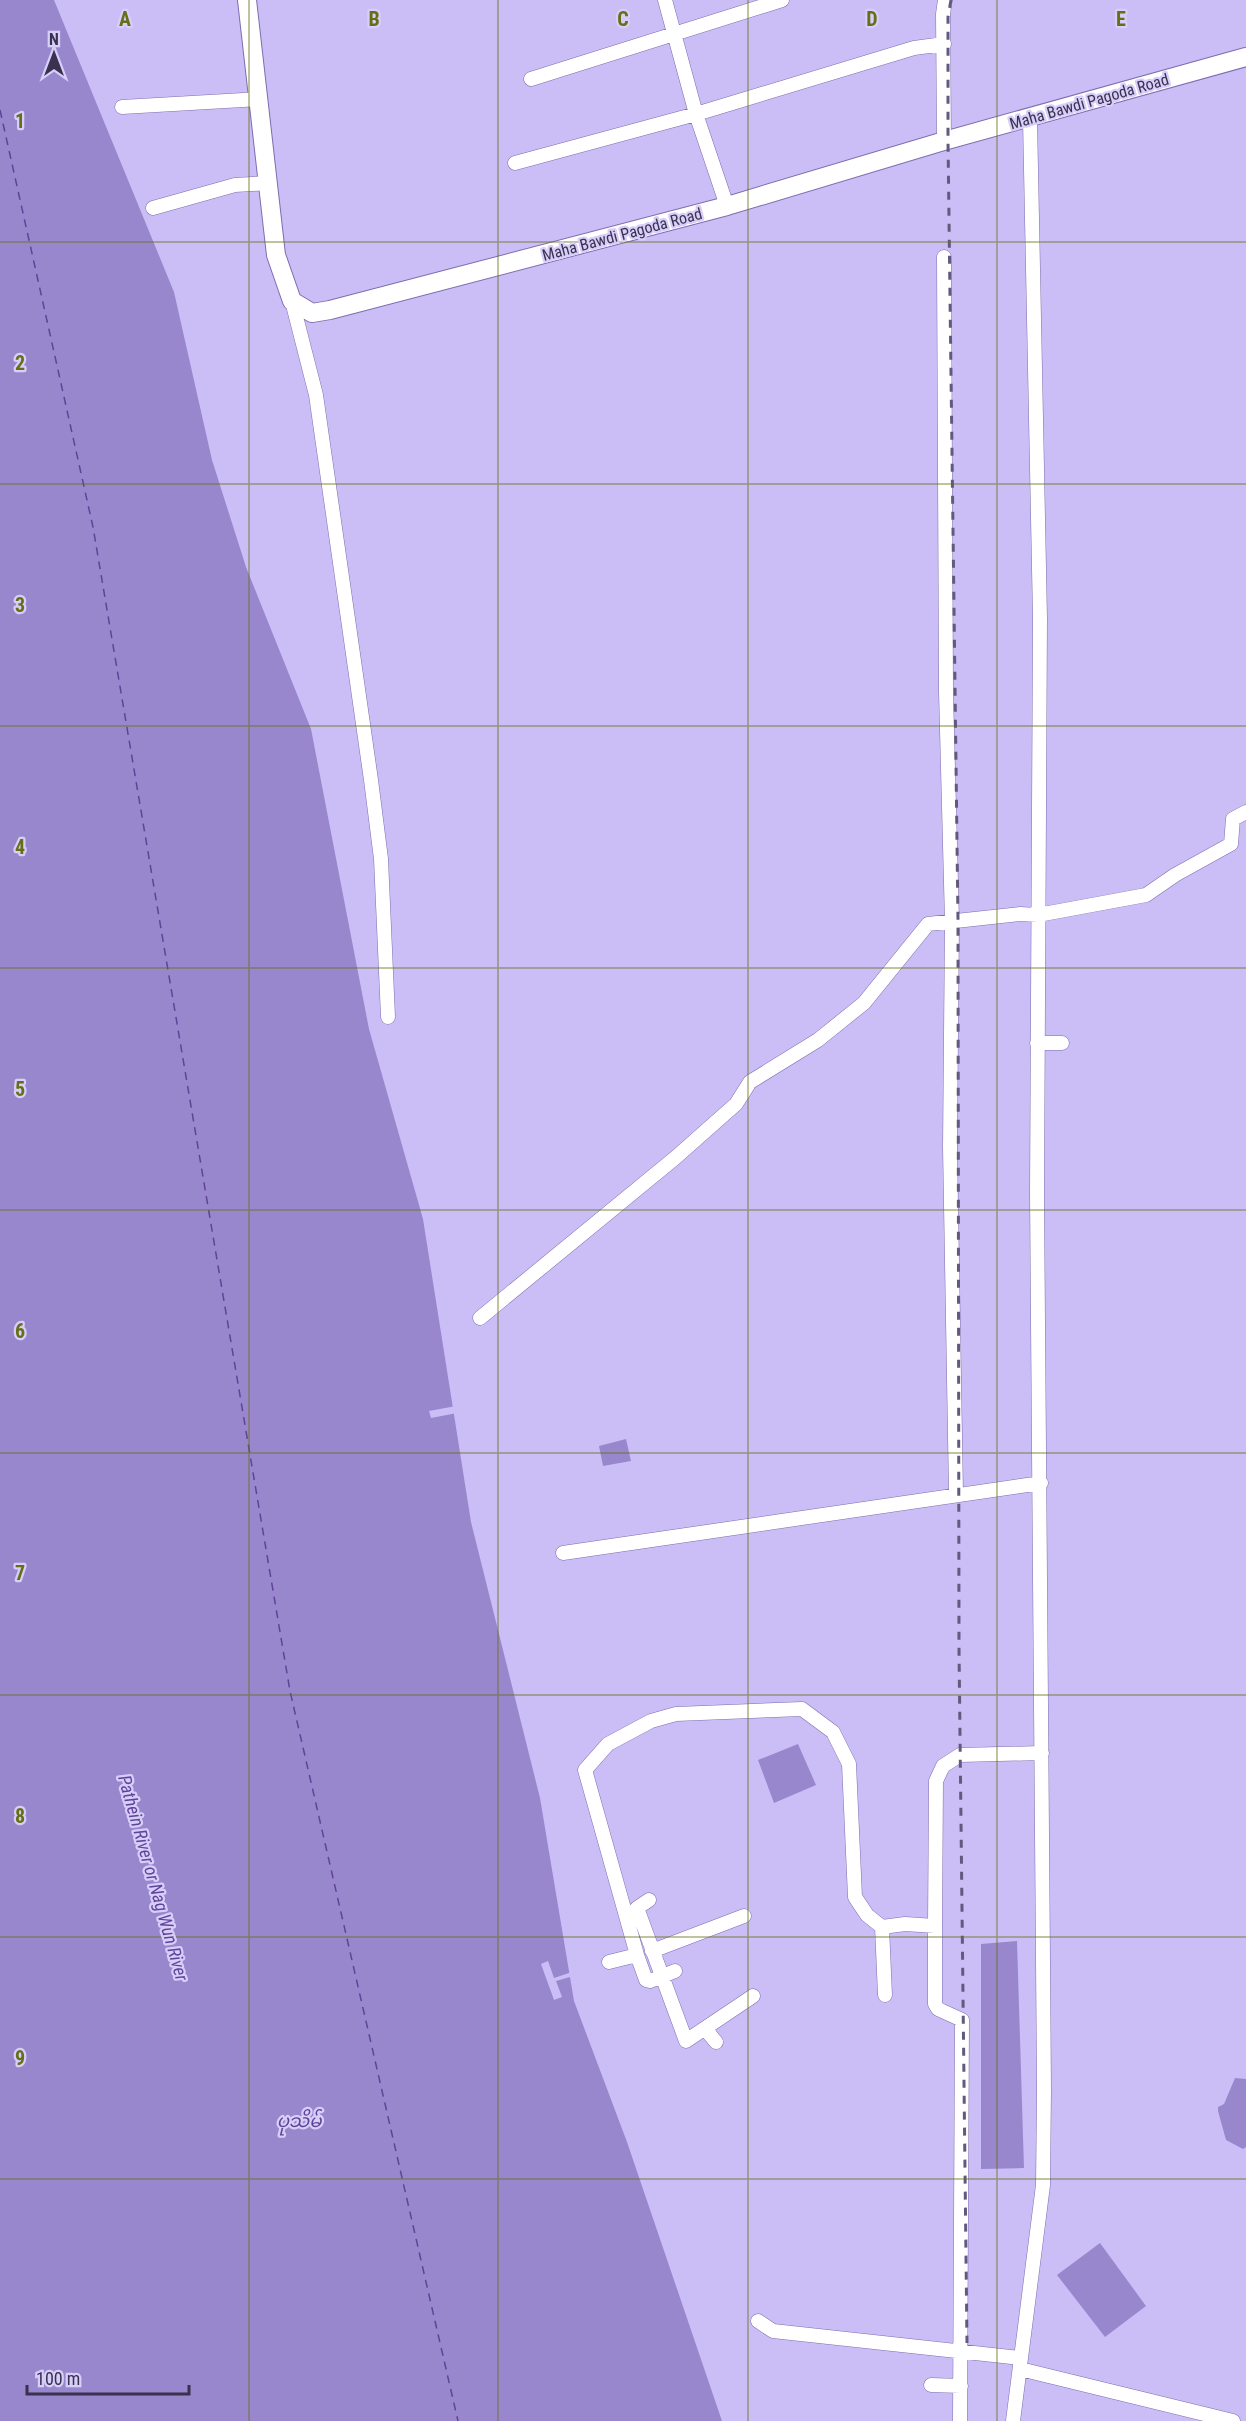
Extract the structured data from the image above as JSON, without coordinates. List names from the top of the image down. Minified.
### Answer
{"streets":{"street":["Maha Bawdi Pagoda Road"]},"water":["Pathein River or Nag Wun River","ပုသိမ်"],"scale_bar":"100 m","north":"top","grid":{"columns":["A","B","C","D","E"],"rows":["1","2","3","4","5","6","7","8","9"]}}
